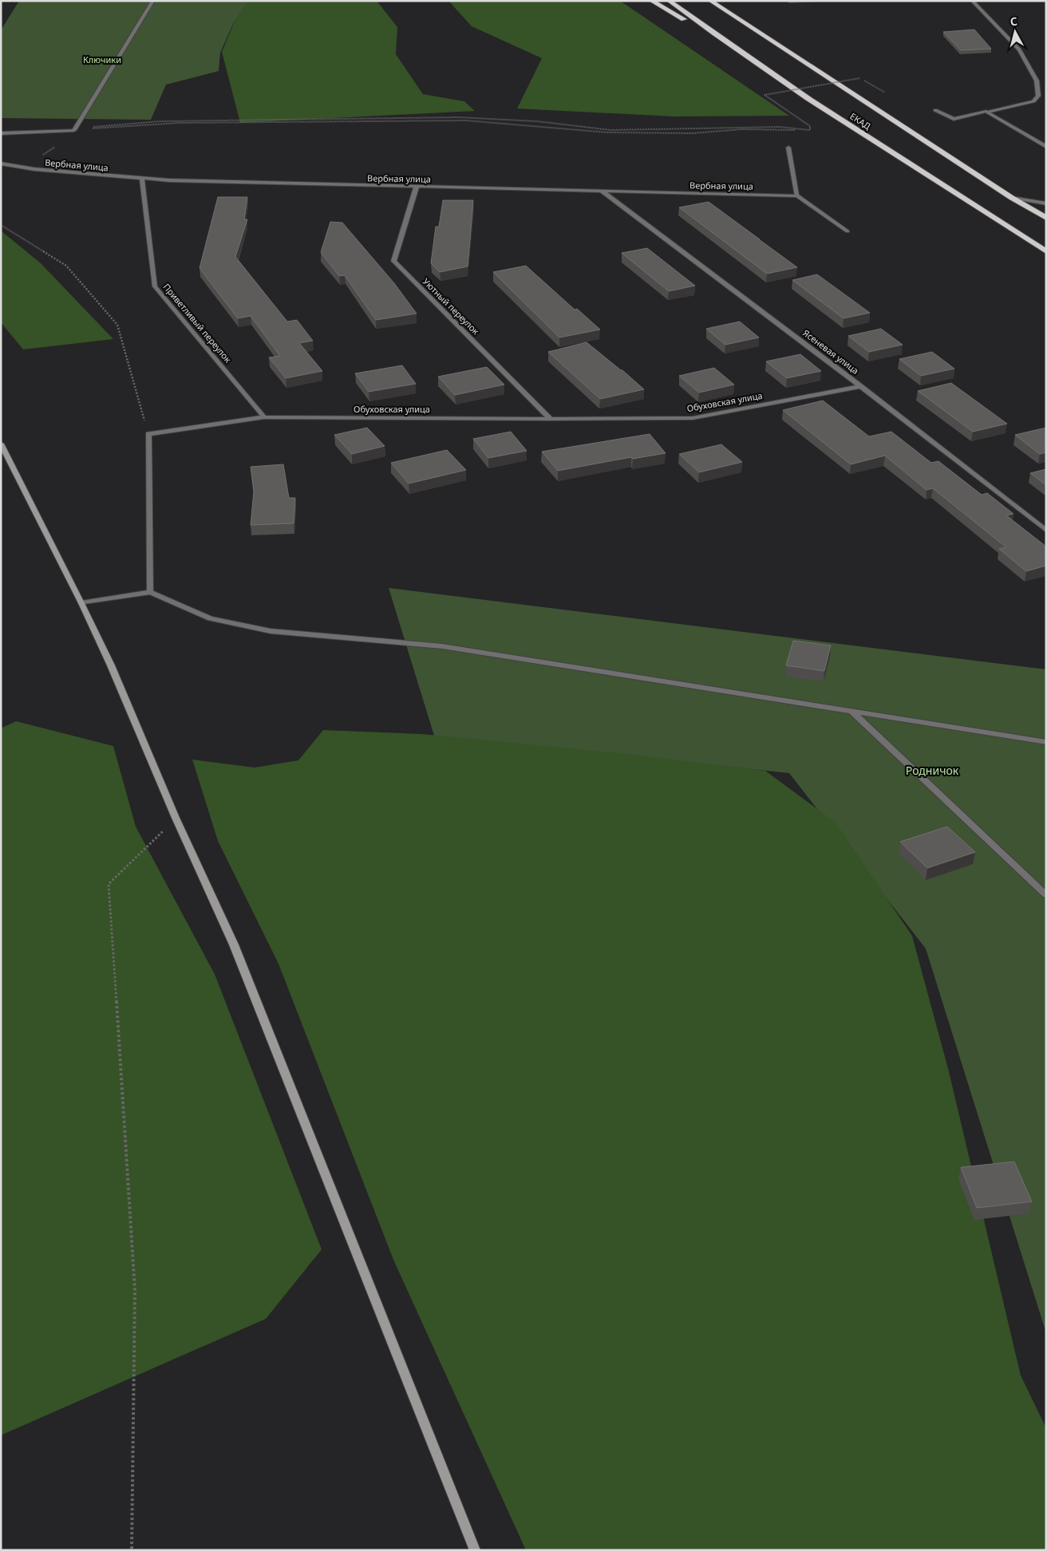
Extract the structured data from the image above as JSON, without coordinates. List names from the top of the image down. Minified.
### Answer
{"streets":{"highway":["ЕКАД"],"street":["Вербная улица","Уютный переулок","Приветливый переулок","Ясеневая улица","Обуховская улица"]},"crossings":[["Вербная улица","Уютный переулок"],["Вербная улица","Приветливый переулок"],["Вербная улица","Ясеневая улица"],["Уютный переулок","Обуховская улица"],["Приветливый переулок","Обуховская улица"],["Ясеневая улица","Обуховская улица"]],"parks":["Ключики","Родничок"],"north":"top"}
